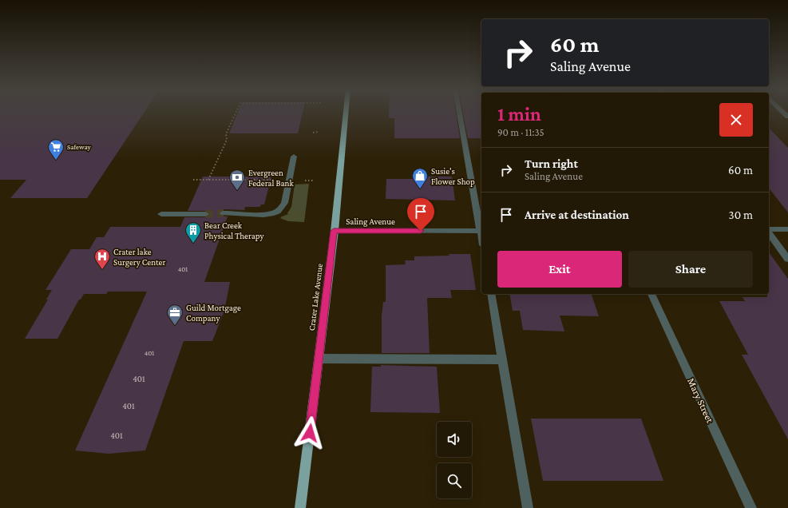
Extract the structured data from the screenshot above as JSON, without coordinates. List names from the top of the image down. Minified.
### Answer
{"streets":{"main road":["Crater Lake Avenue"],"street":["Saling Avenue","Mary Street"]},"crossings":[["Saling Avenue","Crater Lake Avenue"]],"places":{"supermarket":["Safeway"],"shop":["Susie's Flower Shop"],"bank":["Evergreen Federal Bank"],"building":["Bear Creek Physical Therapy"],"hospital":["Crater lake Surgery Center"],"office":["Guild Mortgage Company"]},"house_numbers":["401","401","401","401","401"],"page":{"turn":["60 m","Saling Avenue"],"heading":["1 min","90 m · 11:35"],"list":[{"name":"Turn right","note":"Saling Avenue","value":"60 m"},{"name":"Arrive at destination","value":"30 m"}],"buttons":["Exit","Share"]}}
